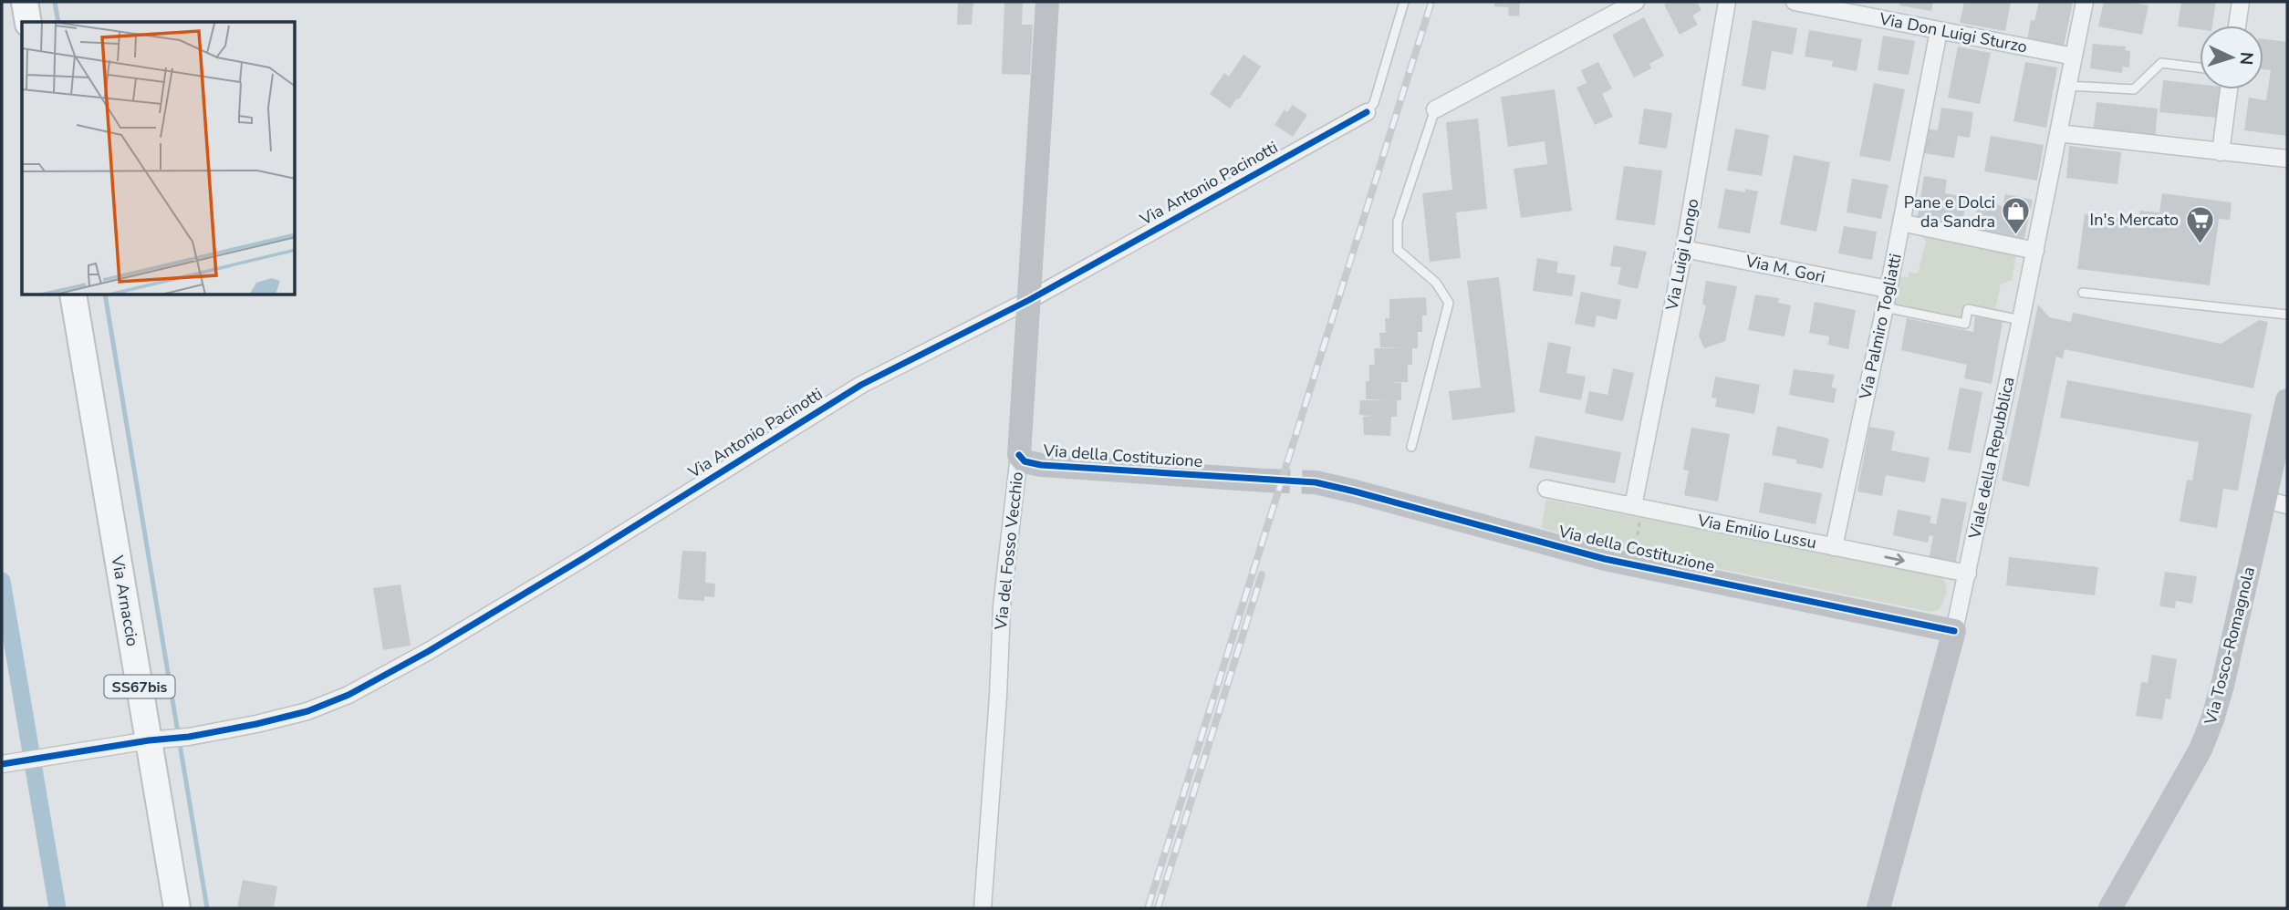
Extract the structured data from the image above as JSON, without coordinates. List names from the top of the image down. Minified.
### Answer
{"streets":{"main road":["Via Arnaccio","SS67bis"],"street":["Via Don Luigi Sturzo","Via Antonio Pacinotti","Via Luigi Longo","Via M. Gori","Via Palmiro Togliatti","Via della Costituzione","Viale della Repubblica","Via Emilio Lussu","Via del Fosso Vecchio","Via Tosco-Romagnola"]},"crossings":[["Via Don Luigi Sturzo","Via Palmiro Togliatti"],["Via Don Luigi Sturzo","Viale della Repubblica"],["Via Antonio Pacinotti","Via del Fosso Vecchio"],["Via Antonio Pacinotti","Via Arnaccio"],["Via Luigi Longo","Via M. Gori"],["Via Luigi Longo","Via Emilio Lussu"],["Via M. Gori","Via Palmiro Togliatti"],["Via Palmiro Togliatti","Via Emilio Lussu"],["Via della Costituzione","Viale della Repubblica"],["Via della Costituzione","Via del Fosso Vecchio"],["Viale della Repubblica","Via Emilio Lussu"]],"places":{"shop":["Pane e Dolci da Sandra"],"supermarket":["In's Mercato"]},"north":"right"}
